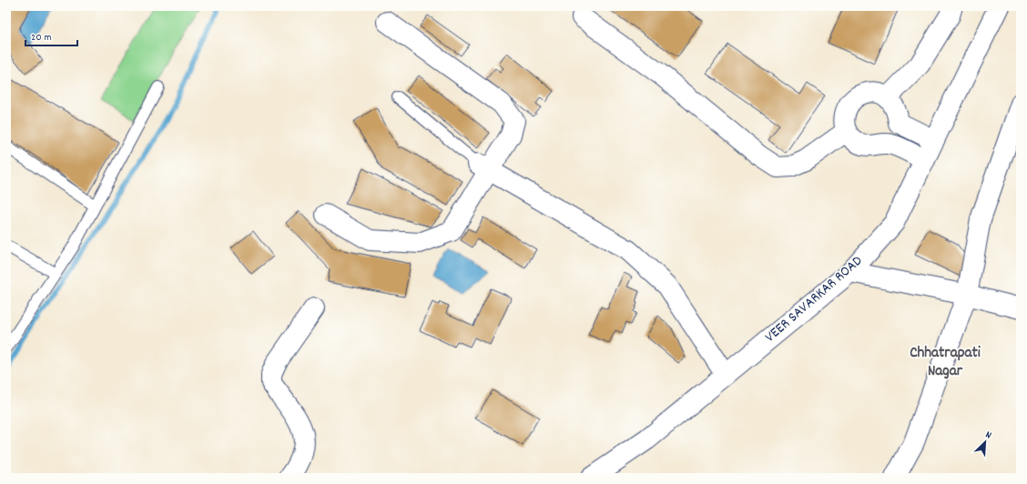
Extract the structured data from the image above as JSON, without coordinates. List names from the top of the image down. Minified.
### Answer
{"streets":{"street":["VEER SAVARKAR ROAD"]},"districts":["Chhatrapati Nagar"],"scale_bar":"20 m","north":"top right"}
